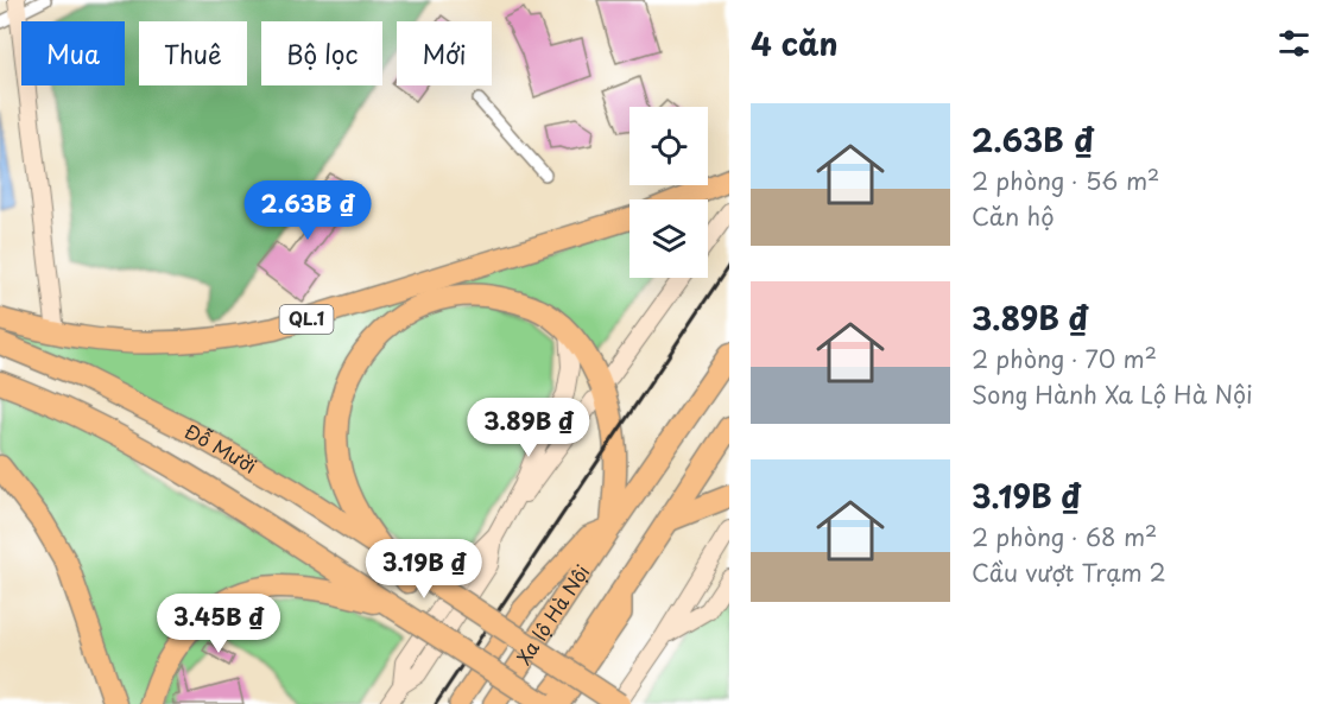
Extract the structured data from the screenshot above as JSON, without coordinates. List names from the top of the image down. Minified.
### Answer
{"streets":{"highway":["QL.1","Đỗ Mười","Xa lộ Hà Nội"]},"page":{"heading":"4 căn","chip":["Mua","Thuê","Bộ lọc","Mới"],"list":[{"name":"2.63B ₫","note":"2 phòng · 56 m² · Căn hộ"},{"name":"3.89B ₫","note":"2 phòng · 70 m² · Song Hành Xa Lộ Hà Nội"},{"name":"3.19B ₫","note":"2 phòng · 68 m² · Cầu vượt Trạm 2"}],"price":["2.63B ₫","3.89B ₫","3.19B ₫","3.45B ₫"]}}
